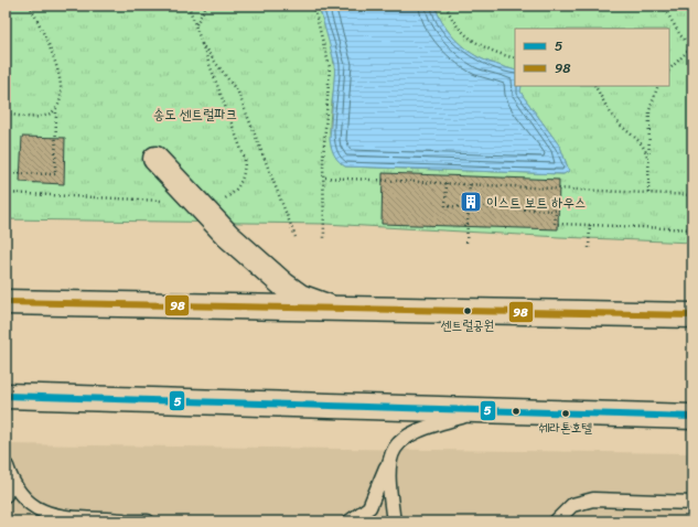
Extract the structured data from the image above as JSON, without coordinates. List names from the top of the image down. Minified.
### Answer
{"parks":["송도 센트럴파크"],"places":{"building":["이스트 보트 하우스"],"other":["센트럴공원","쉐라톤호텔"]},"lines":["transit line 98","transit line 5"],"legend":["5","98"]}
